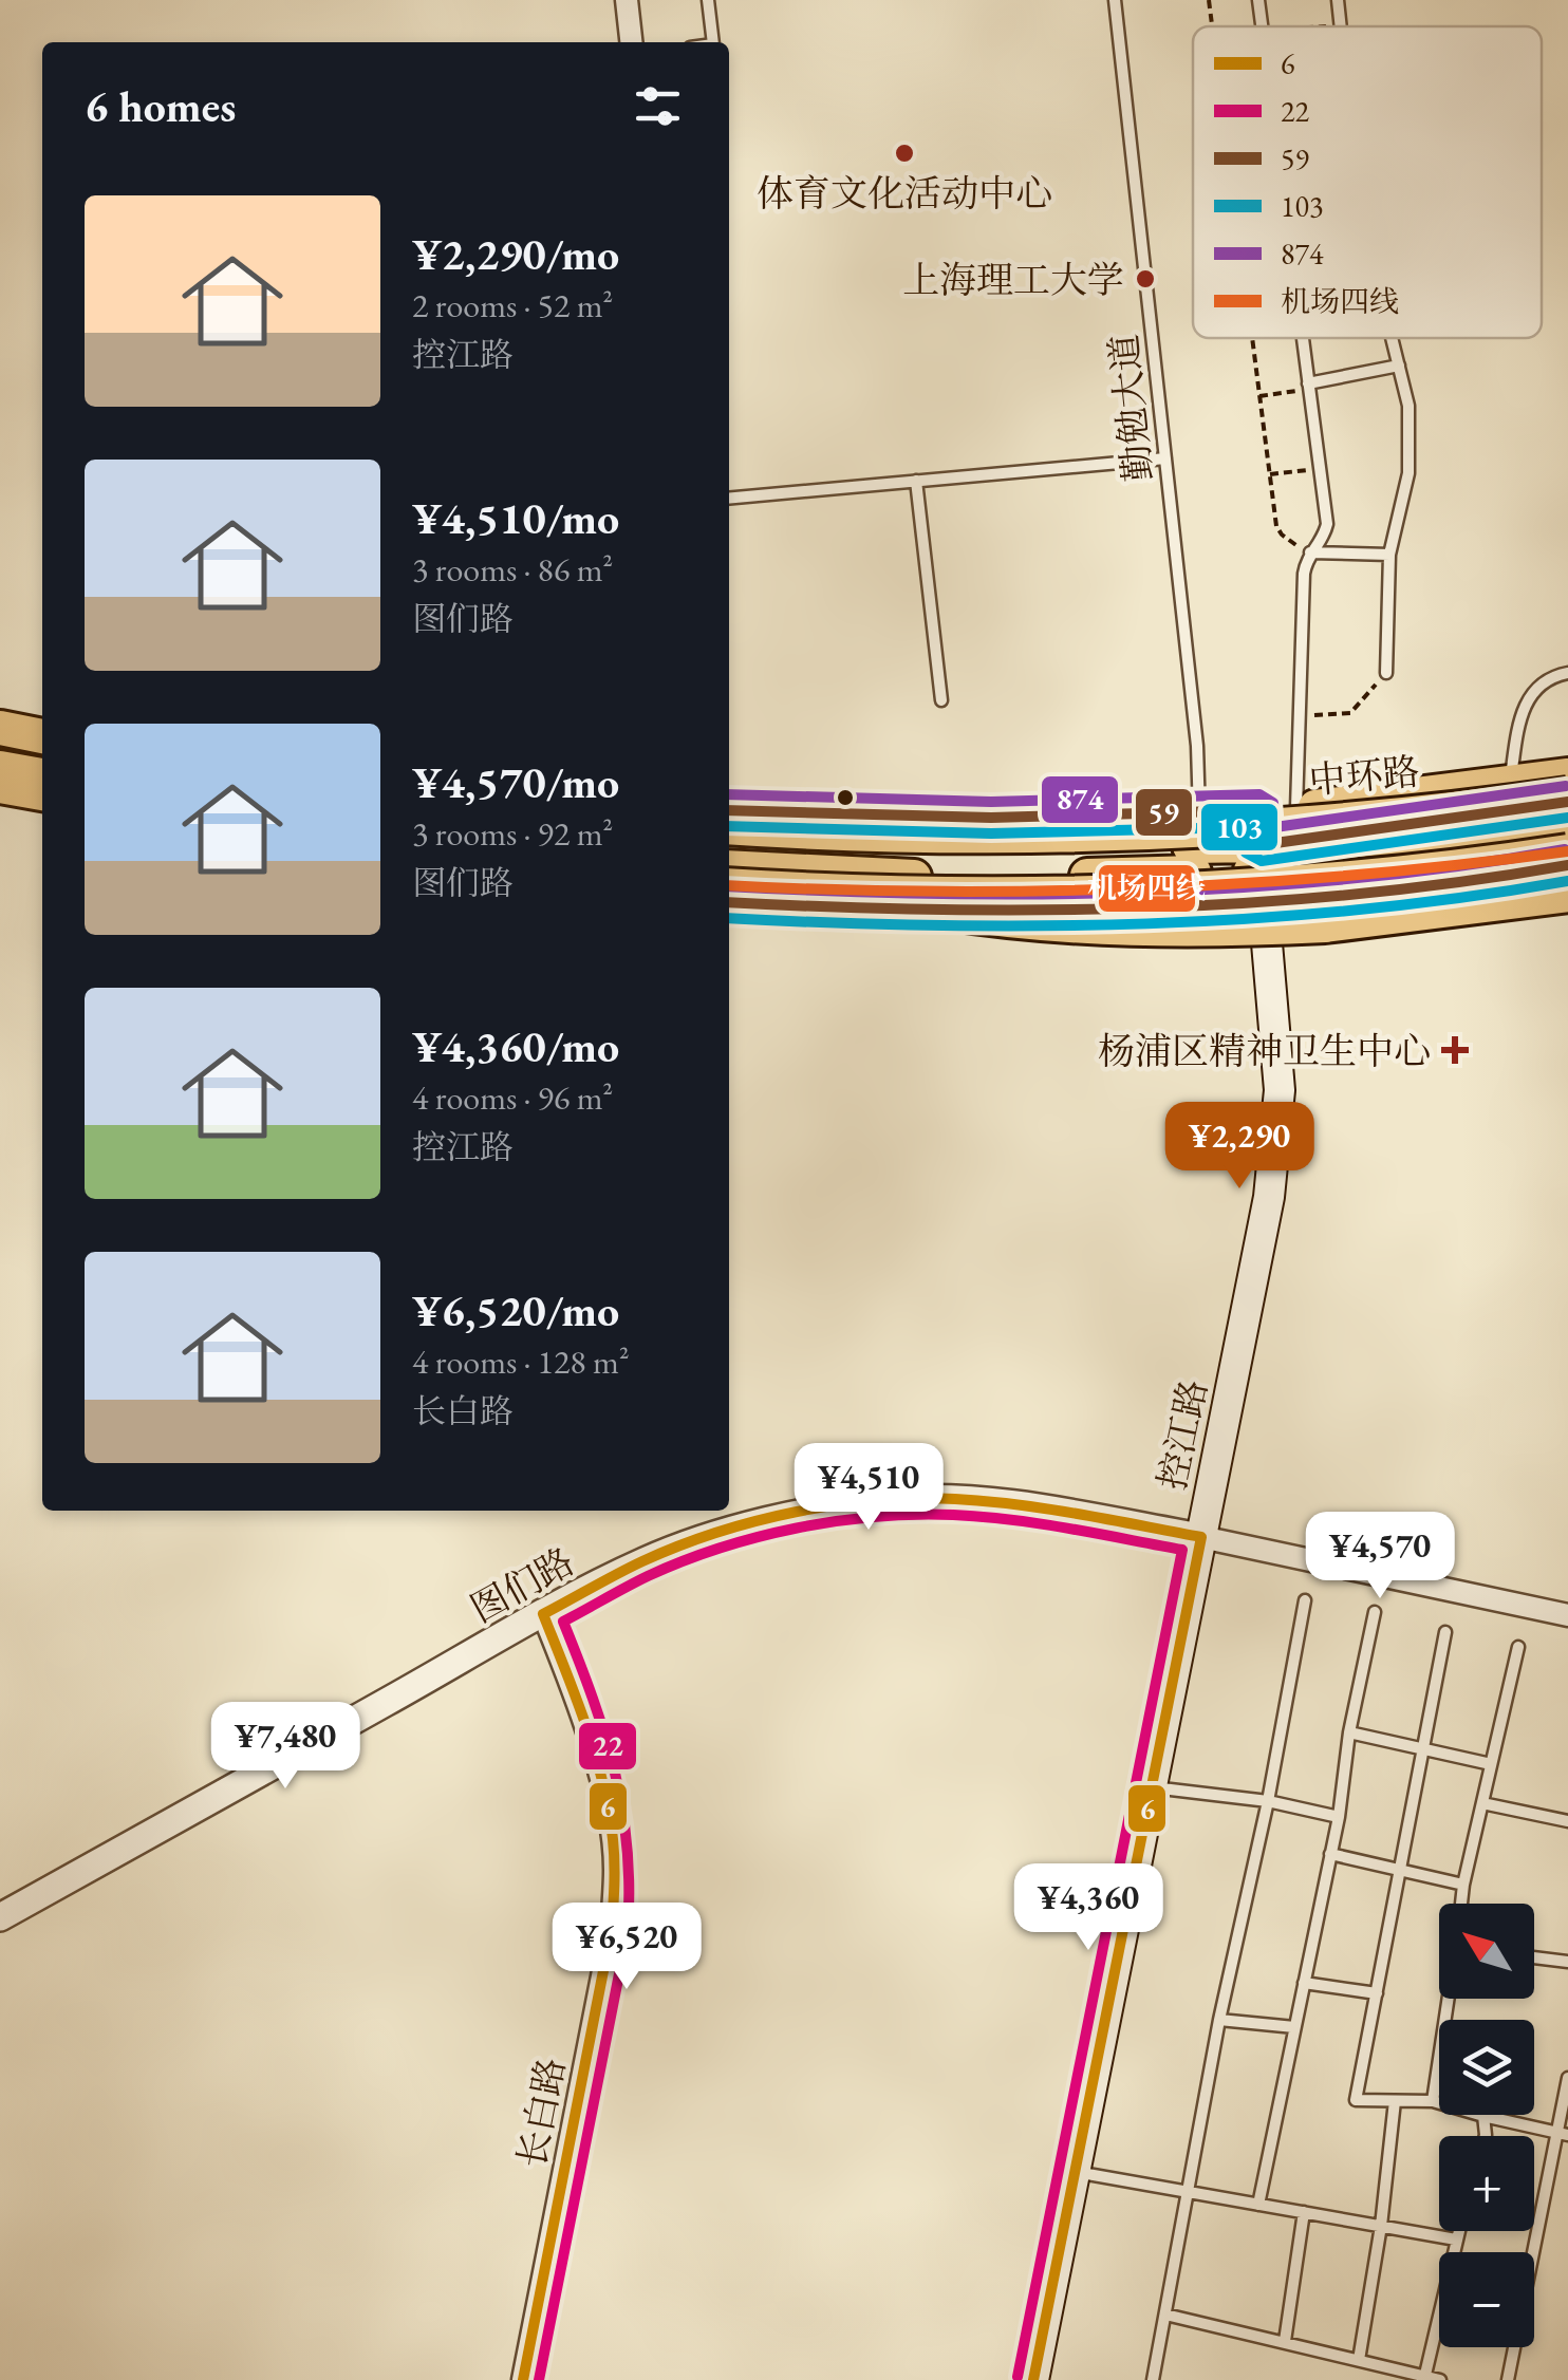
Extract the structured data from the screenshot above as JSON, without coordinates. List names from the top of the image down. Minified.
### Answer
{"streets":{"main road":["中环路","控江路"],"street":["图们路","长白路"],"lane":["勤勉大道"]},"crossings":[["控江路","图们路"],["图们路","长白路"]],"places":{"other":["体育文化活动中心","上海理工大学"],"health":["杨浦区精神卫生中心"]},"lines":["transit line 874","transit line 59","transit line 103","transit line 机场四线","transit line 6","transit line 22"],"legend":["6","22","59","103","874","机场四线"],"north":"top left","page":{"heading":"6 homes","list":[{"name":"¥2,290/mo","note":"2 rooms · 52 m² · 控江路"},{"name":"¥4,510/mo","note":"3 rooms · 86 m² · 图们路"},{"name":"¥4,570/mo","note":"3 rooms · 92 m² · 图们路"},{"name":"¥4,360/mo","note":"4 rooms · 96 m² · 控江路"},{"name":"¥6,520/mo","note":"4 rooms · 128 m² · 长白路"}],"price":["¥2,290","¥4,510","¥4,570","¥7,480","¥4,360","¥6,520"],"map_buttons":["+","−"]}}
